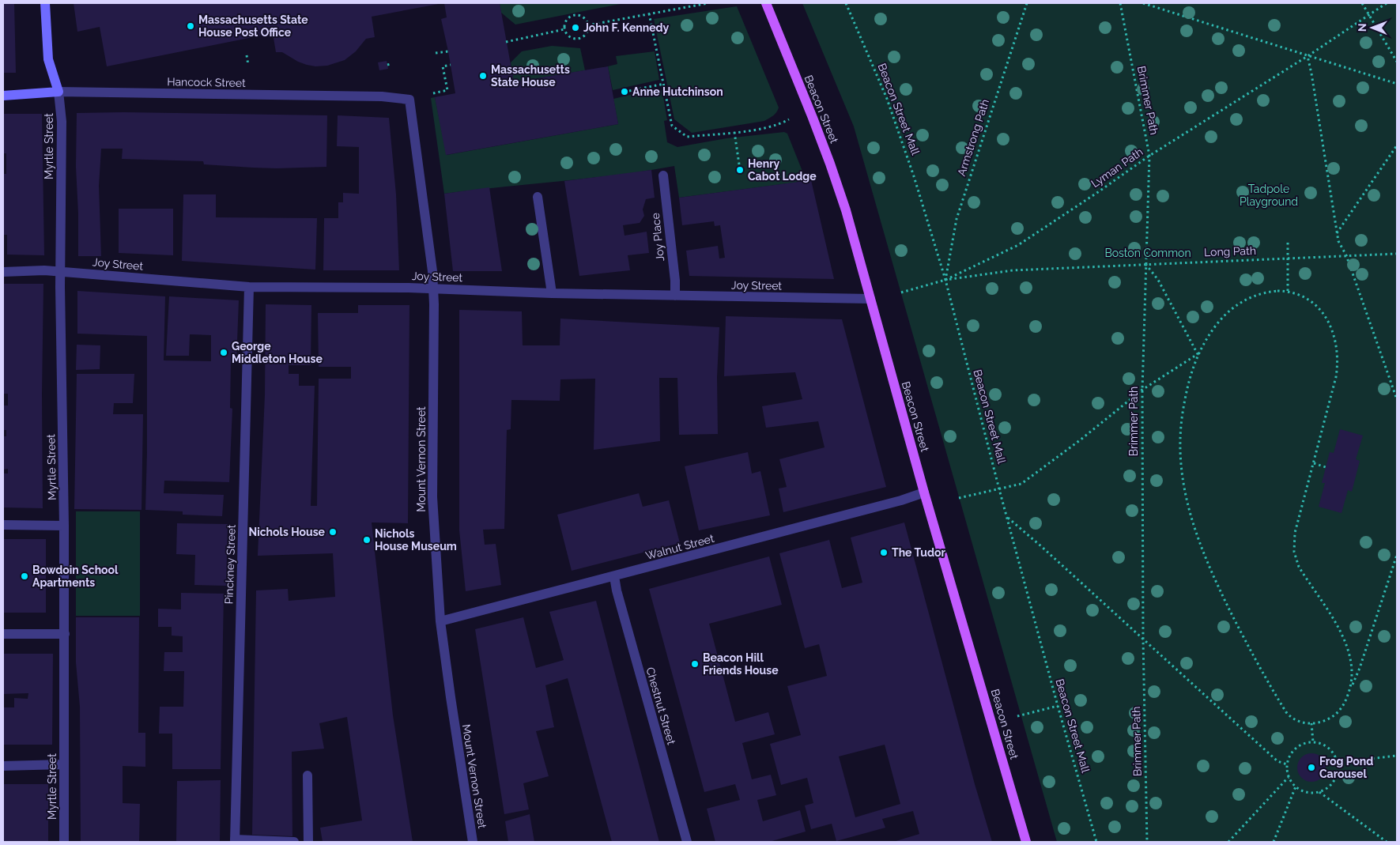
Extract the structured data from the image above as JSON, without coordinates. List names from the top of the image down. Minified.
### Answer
{"streets":{"main road":["Hancock Street","Beacon Street"],"street":["Myrtle Street","Joy Place","Joy Street","Mount Vernon Street","Walnut Street","Pinckney Street","Chestnut Street"],"path":["Brimmer Path","Beacon Street Mall","Armstrong Path","Lyman Path","Long Path"]},"crossings":[["Hancock Street","Myrtle Street"],["Hancock Street","Mount Vernon Street"],["Brimmer Path","Lyman Path"],["Brimmer Path","Long Path"],["Beacon Street","Joy Street"],["Beacon Street","Walnut Street"],["Beacon Street Mall","Armstrong Path"],["Beacon Street Mall","Lyman Path"],["Beacon Street Mall","Long Path"],["Armstrong Path","Lyman Path"],["Armstrong Path","Long Path"],["Myrtle Street","Joy Street"],["Lyman Path","Long Path"],["Joy Place","Joy Street"],["Joy Street","Mount Vernon Street"],["Joy Street","Pinckney Street"],["Mount Vernon Street","Walnut Street"],["Walnut Street","Chestnut Street"]],"parks":["Tadpole Playground","Boston Common"],"places":["Massachusetts State House Post Office","John F. Kennedy","Massachusetts State House","Anne Hutchinson","Henry Cabot Lodge","George Middleton House","Nichols House","Nichols House Museum","The Tudor","Bowdoin School Apartments","Beacon Hill Friends House","Frog Pond Carousel"],"north":"left"}
